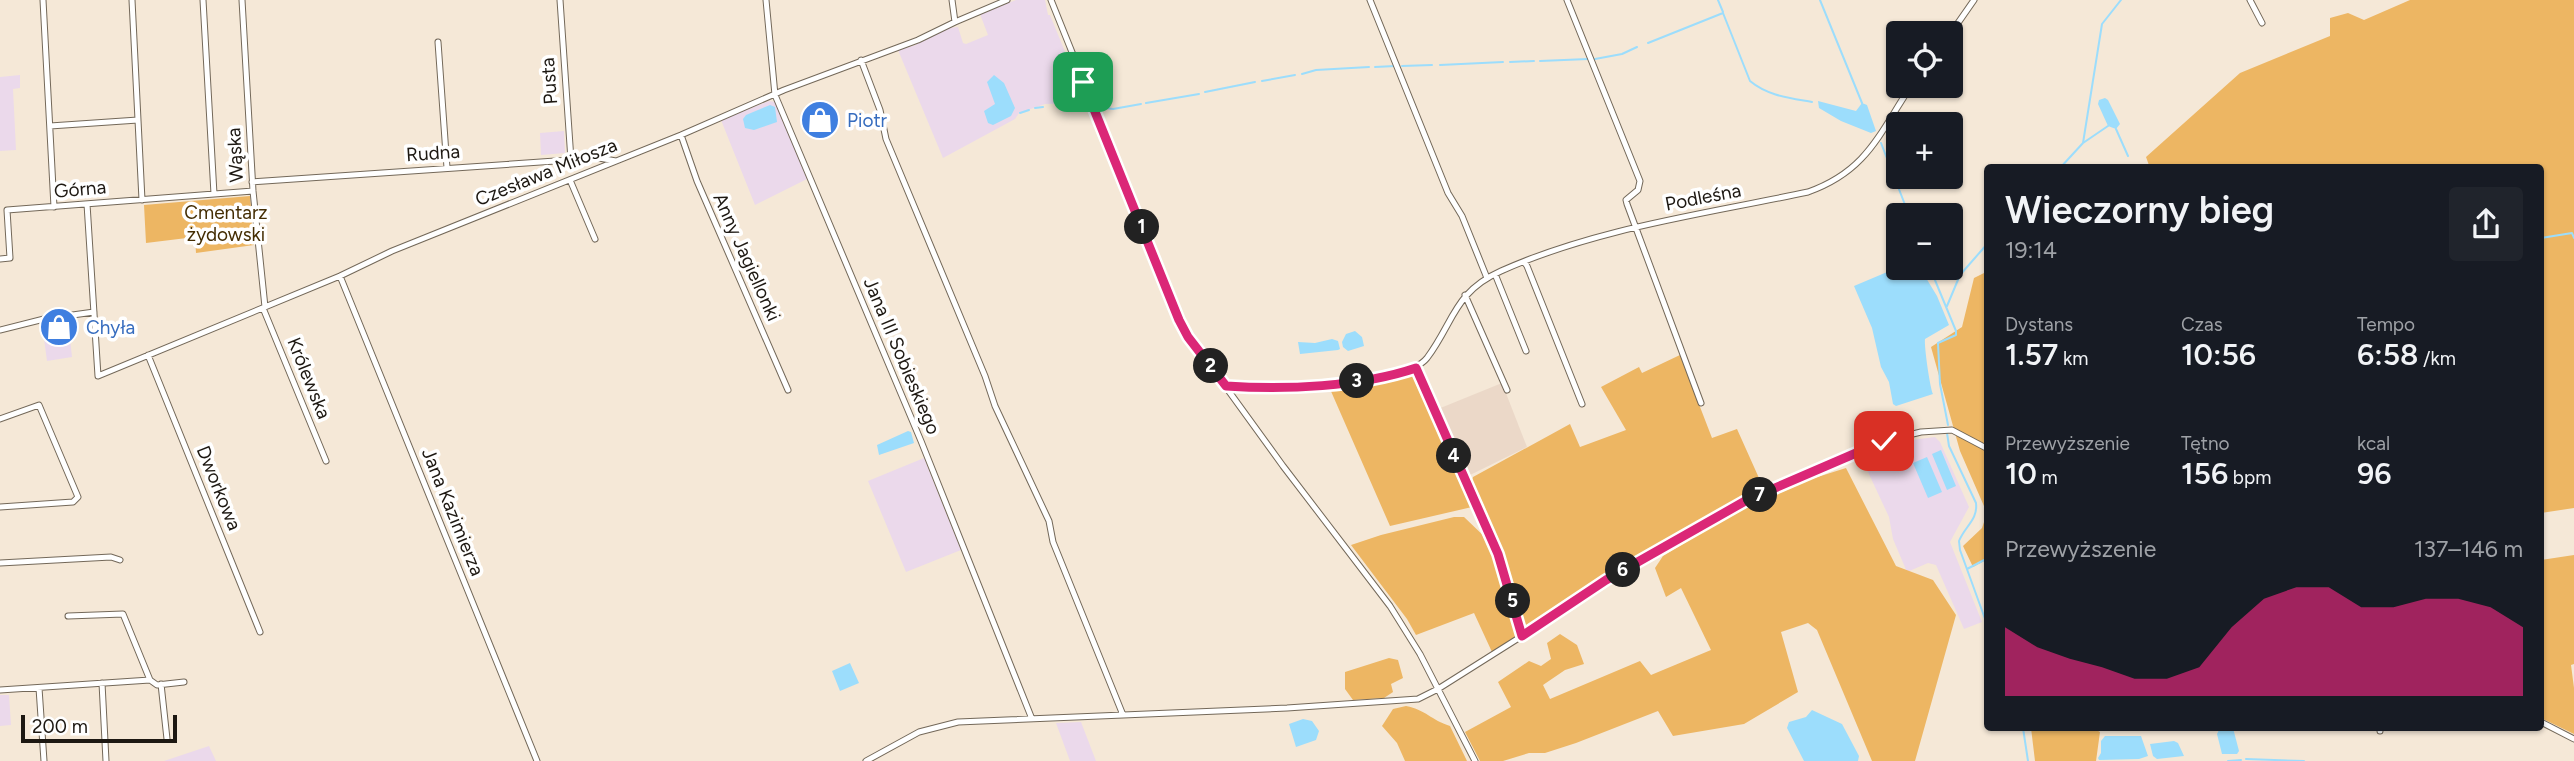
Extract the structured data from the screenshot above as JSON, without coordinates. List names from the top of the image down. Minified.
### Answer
{"streets":{"street":["Pusta","Rudna","Wąska","Czesława Miłosza","Górna","Podleśna","Anny Jagiellonki","Jana III Sobieskiego","Królewska","Dworkowa","Jana Kazimierza"]},"crossings":[["Pusta","Rudna"],["Rudna","Wąska"],["Rudna","Czesława Miłosza"],["Wąska","Czesława Miłosza"],["Wąska","Królewska"],["Czesława Miłosza","Anny Jagiellonki"],["Czesława Miłosza","Jana III Sobieskiego"],["Czesława Miłosza","Królewska"],["Czesława Miłosza","Dworkowa"],["Czesława Miłosza","Jana Kazimierza"]],"parks":["Cmentarz żydowski"],"places":{"shop":["Piotr","Chyła"]},"scale_bar":"200 m","page":{"map_buttons":["+","−"],"heading":["Wieczorny bieg","19:14"],"pins":["1","2","3","4","7","6","5"],"stats":[["Dystans","1.57 km"],["Czas","10:56"],["Tempo","6:58 /km"],["Przewyższenie","10 m"],["Tętno","156 bpm"],["kcal","96"]],"chart":["Przewyższenie","137–146 m"],"scale":"200 m"}}
